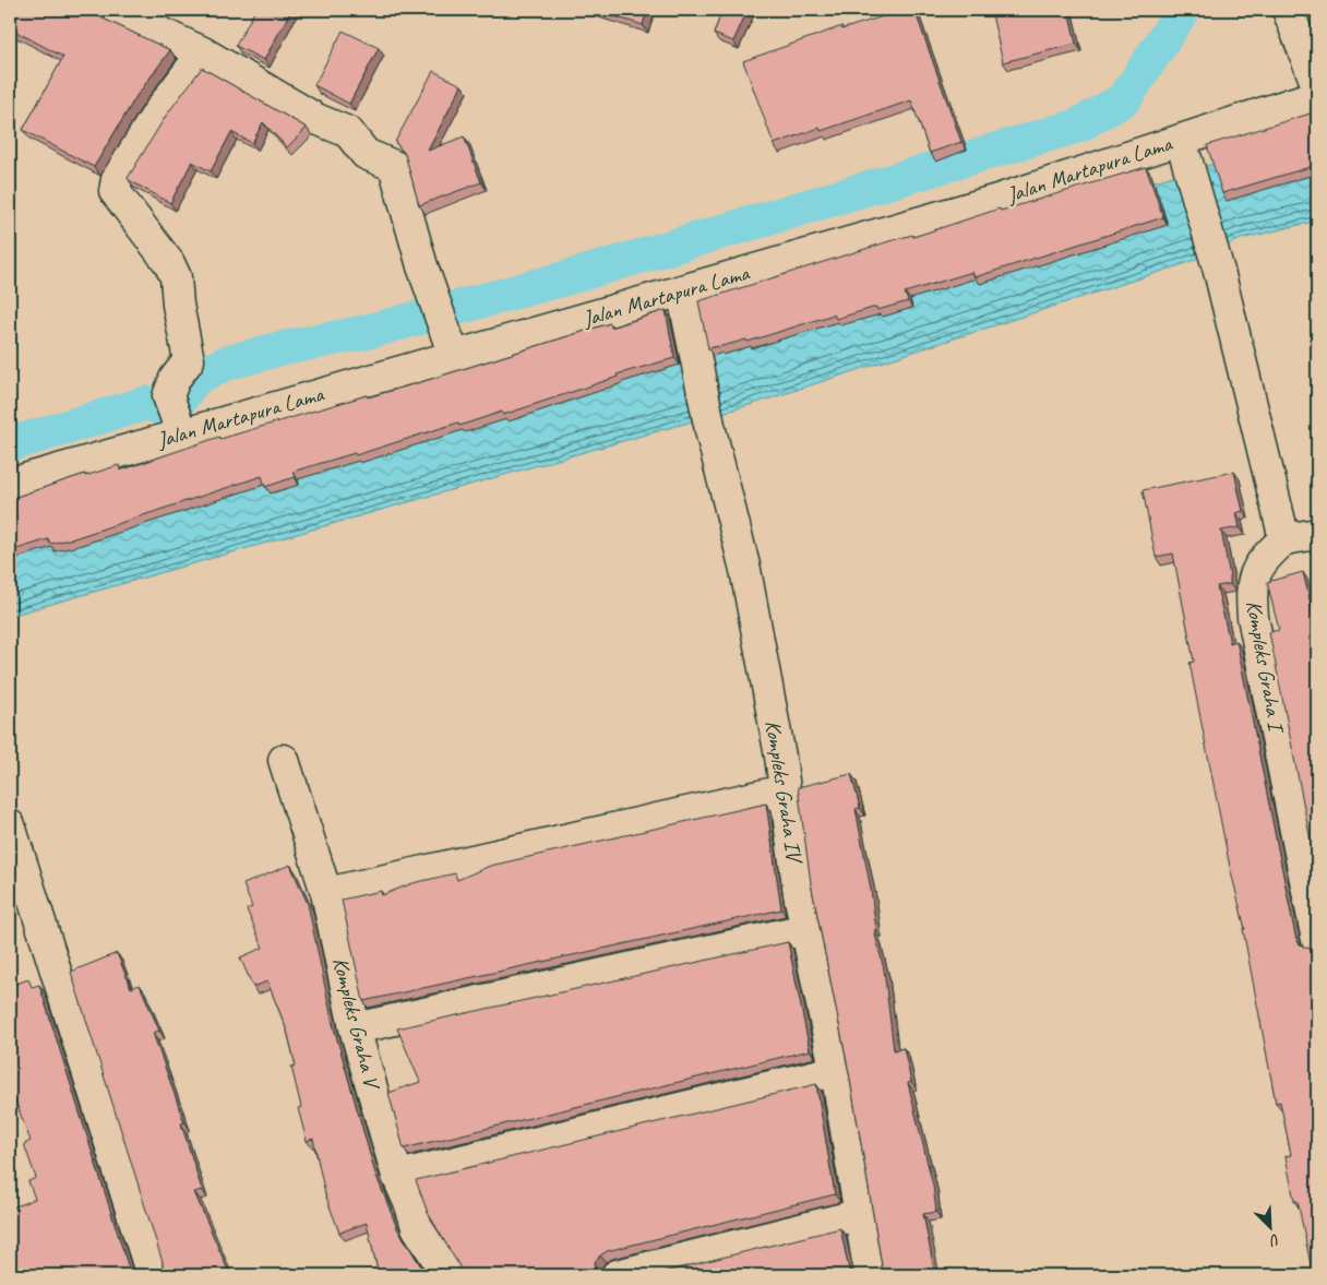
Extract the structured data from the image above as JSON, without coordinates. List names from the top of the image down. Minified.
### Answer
{"streets":{"street":["Jalan Martapura Lama","Kompleks Graha I","Kompleks Graha IV","Kompleks Graha V"]},"crossings":[["Jalan Martapura Lama","Kompleks Graha IV"]],"north":"bottom right"}
